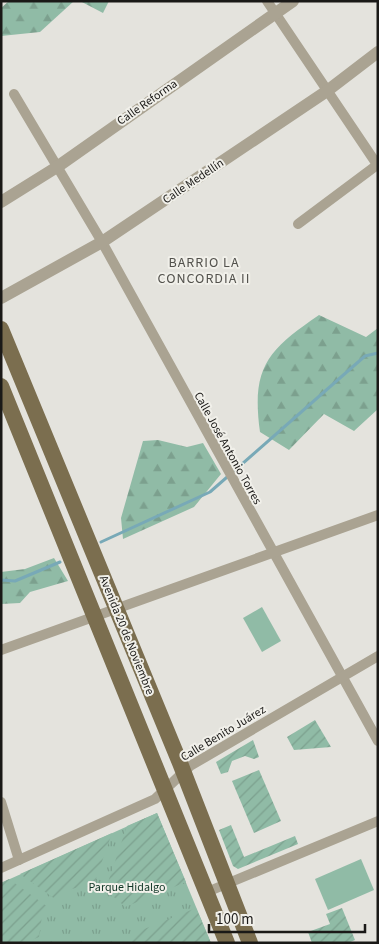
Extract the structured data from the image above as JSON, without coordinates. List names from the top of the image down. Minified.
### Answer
{"streets":{"main road":["Avenida 20 de Noviembre"],"street":["Calle Reforma","Calle Medellín","Calle José Antonio Torres","Calle Benito Juárez"]},"crossings":[["Calle Reforma","Calle José Antonio Torres"],["Calle Medellín","Calle José Antonio Torres"],["Calle José Antonio Torres","Calle Benito Juárez"],["Avenida 20 de Noviembre","Calle Benito Juárez"]],"districts":["BARRIO LA CONCORDIA II"],"parks":["Parque Hidalgo"],"scale_bar":"100 m"}
